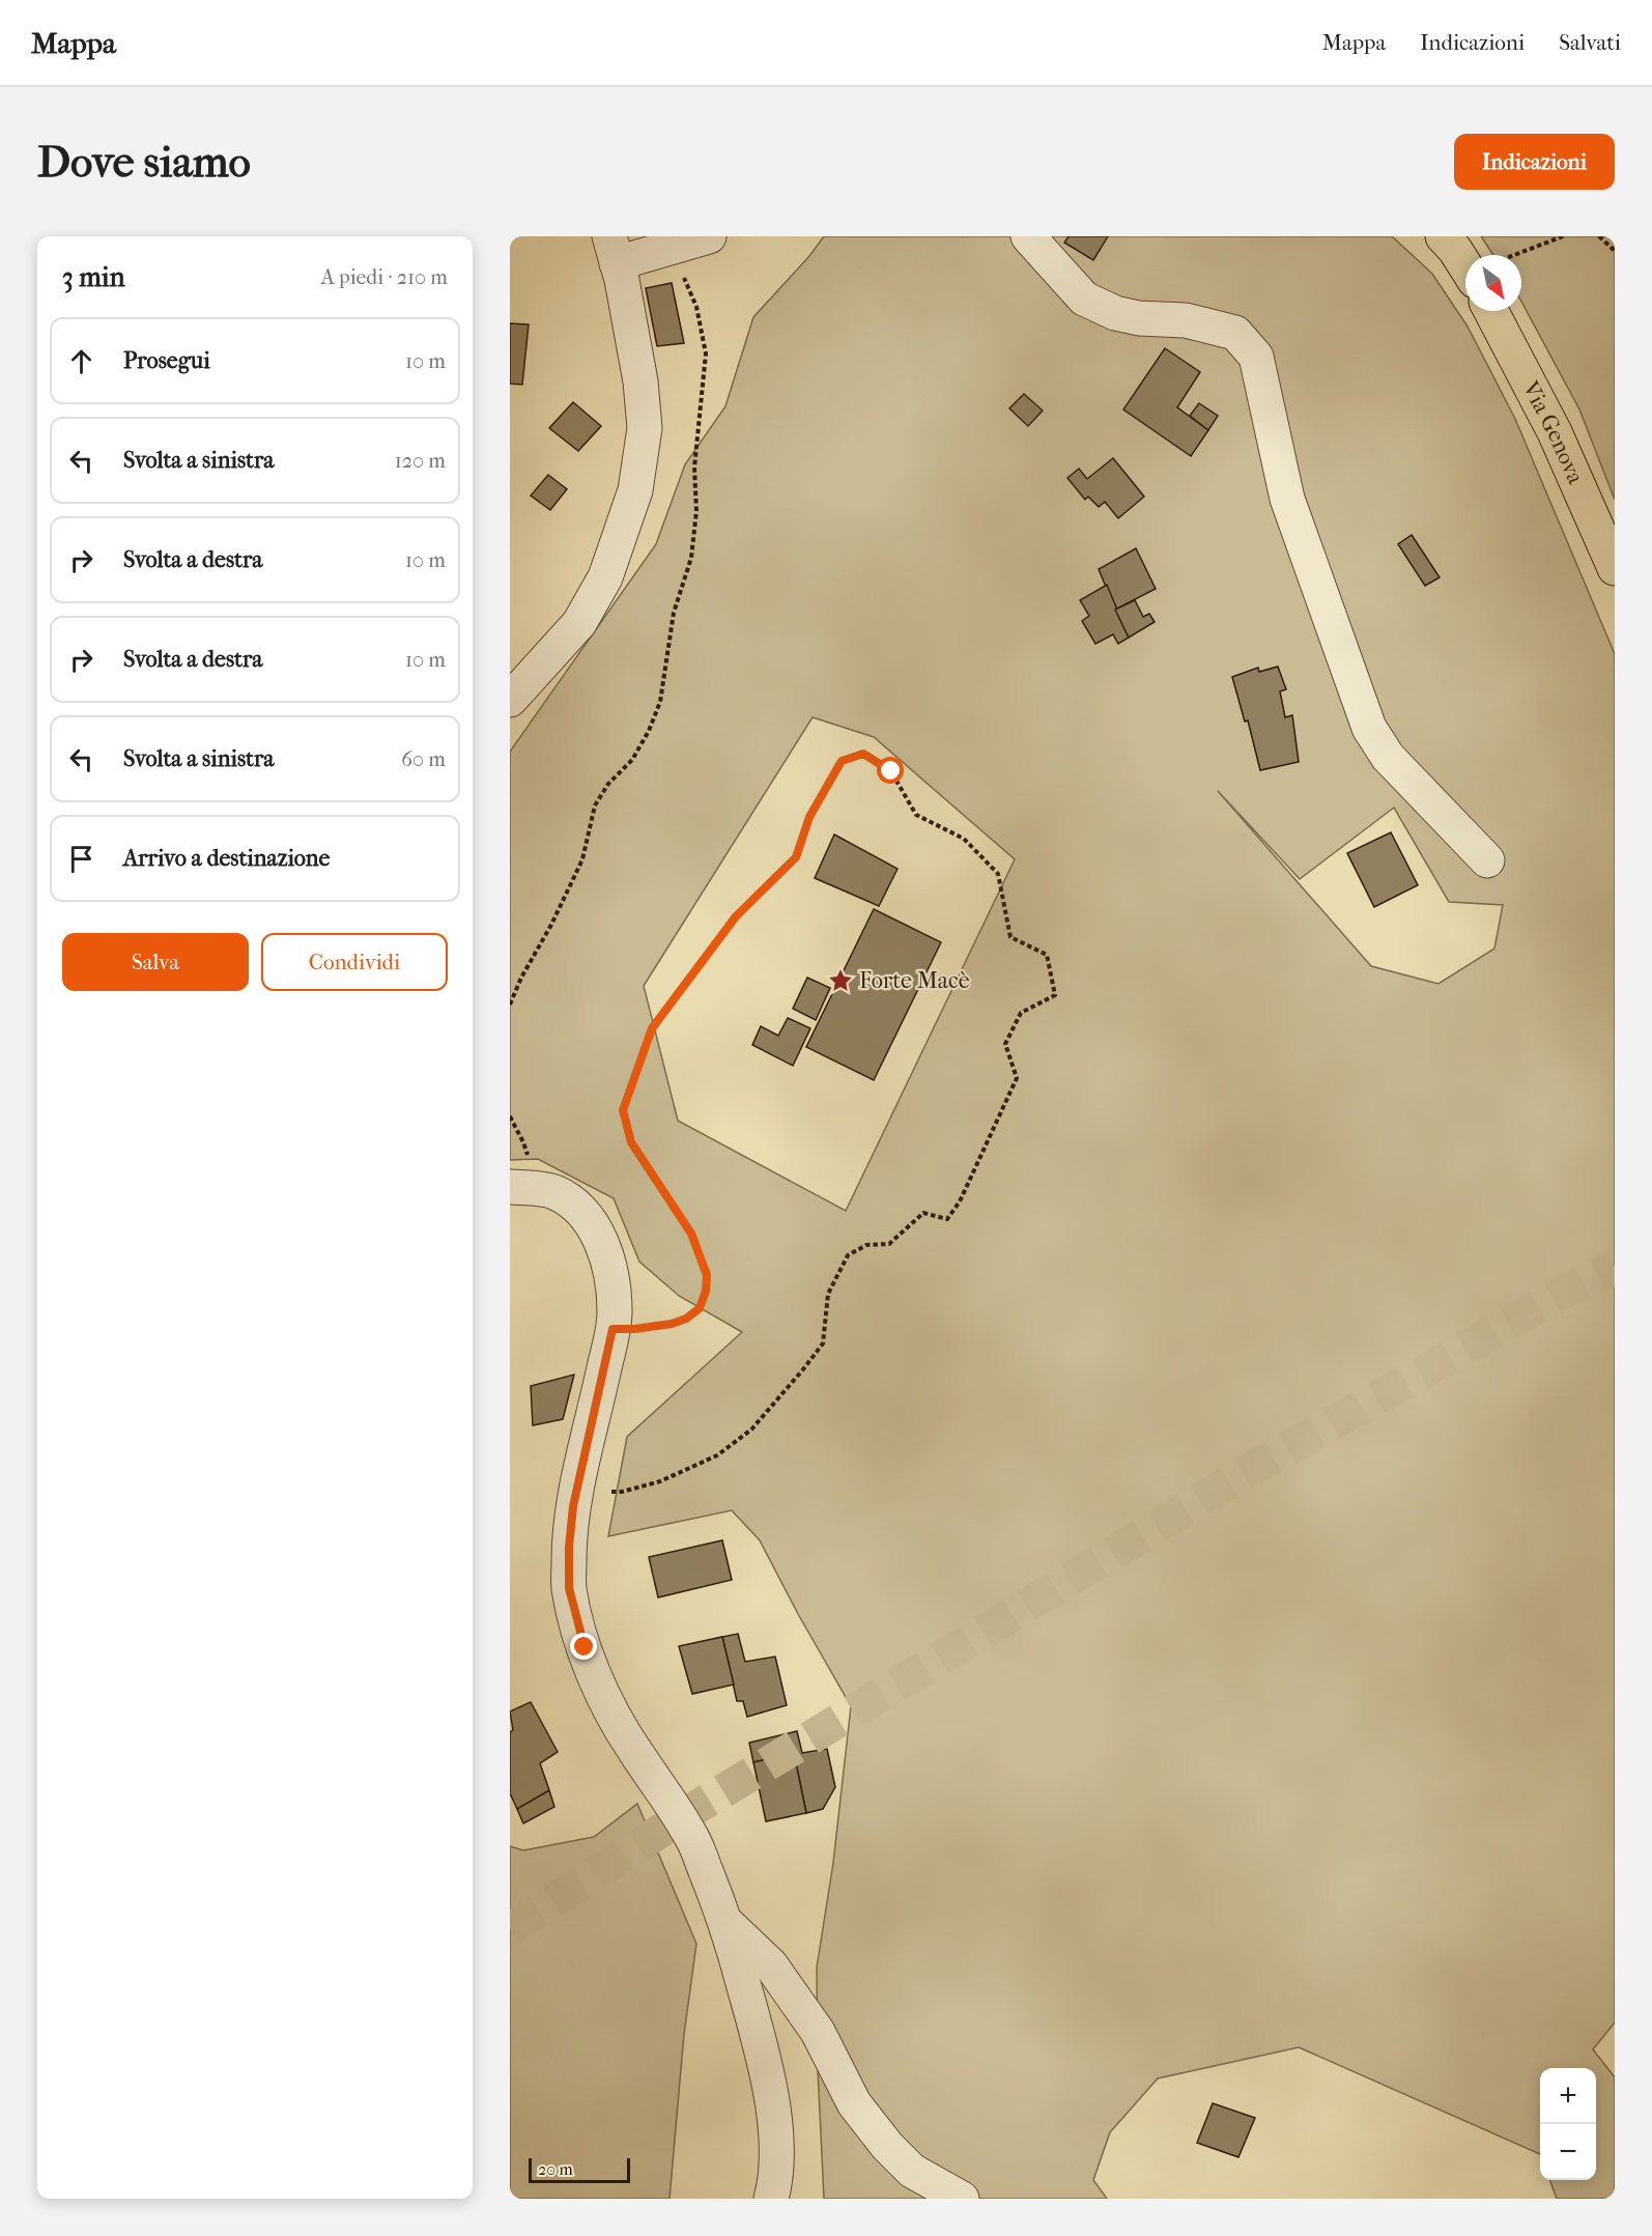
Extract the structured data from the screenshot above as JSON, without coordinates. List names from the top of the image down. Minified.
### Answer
{"streets":{"main road":["Via Genova"]},"places":{"place":["Forte Macè"]},"scale_bar":"20 m","north":"bottom right","page":{"header":"Mappa","nav":["Mappa","Indicazioni","Salvati"],"buttons":["Indicazioni",["Salva","Condividi"]],"title":"Dove siamo","heading":["3 min","A piedi · 210 m"],"list":[["Prosegui","10 m"],["Svolta a sinistra","120 m"],["Svolta a destra","10 m"],["Svolta a destra","10 m"],["Svolta a sinistra","60 m"],"Arrivo a destinazione"],"map_buttons":["+","−"],"scale":"20 m"}}
